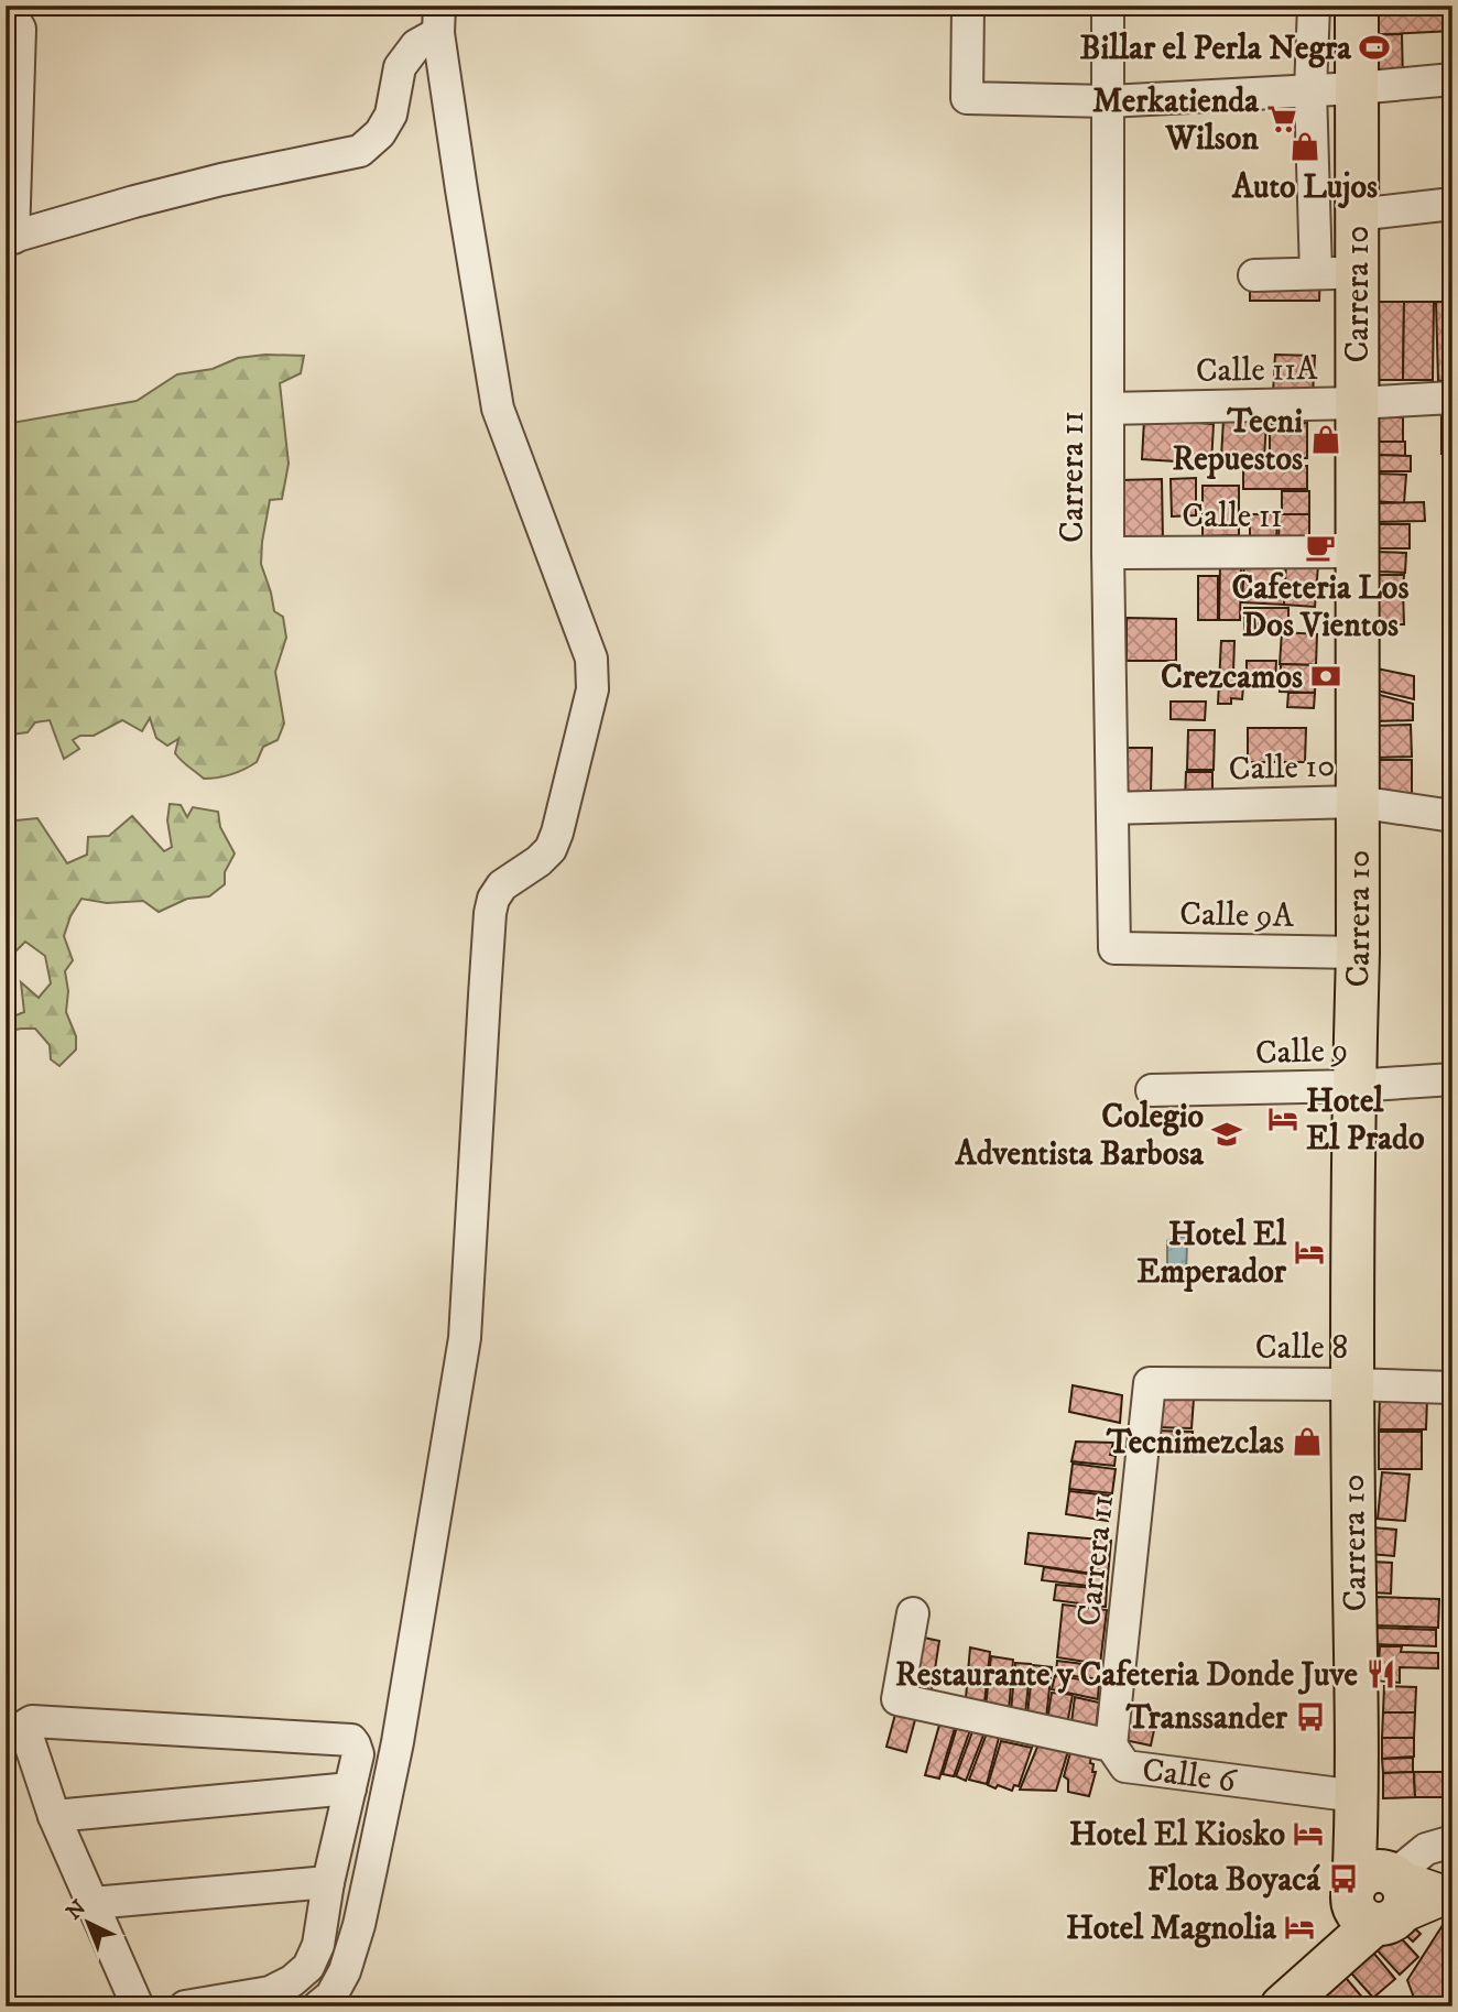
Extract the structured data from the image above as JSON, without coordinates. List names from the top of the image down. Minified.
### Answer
{"streets":{"highway":["Carrera 10"],"street":["Calle 11A","Carrera 11","Calle 11","Calle 10","Calle 9A","Calle 9","Calle 8","Calle 6"]},"crossings":[["Carrera 10","Calle 11A"],["Carrera 10","Calle 11"],["Carrera 10","Calle 10"],["Carrera 10","Calle 9A"],["Carrera 10","Calle 9"],["Carrera 10","Calle 8"],["Carrera 10","Calle 6"],["Calle 11A","Carrera 11"],["Carrera 11","Calle 11"],["Carrera 11","Calle 10"],["Carrera 11","Calle 9A"],["Carrera 11","Calle 8"],["Carrera 11","Calle 6"]],"places":{"sports":["Billar el Perla Negra"],"supermarket":["Merkatienda Wilson"],"shop":["Auto Lujos","Tecni Repuestos","Tecnimezclas"],"cafe":["Cafeteria Los Dos Vientos"],"bank":["Crezcamos"],"hotel":["Hotel El Prado","Hotel El Emperador","Hotel El Kiosko","Hotel Magnolia"],"school or university":["Colegio Adventista Barbosa"],"restaurant":["Restaurante y Cafeteria Donde Juve"],"bus stop":["Transsander","Flota Boyacá"]},"north":"top left"}
